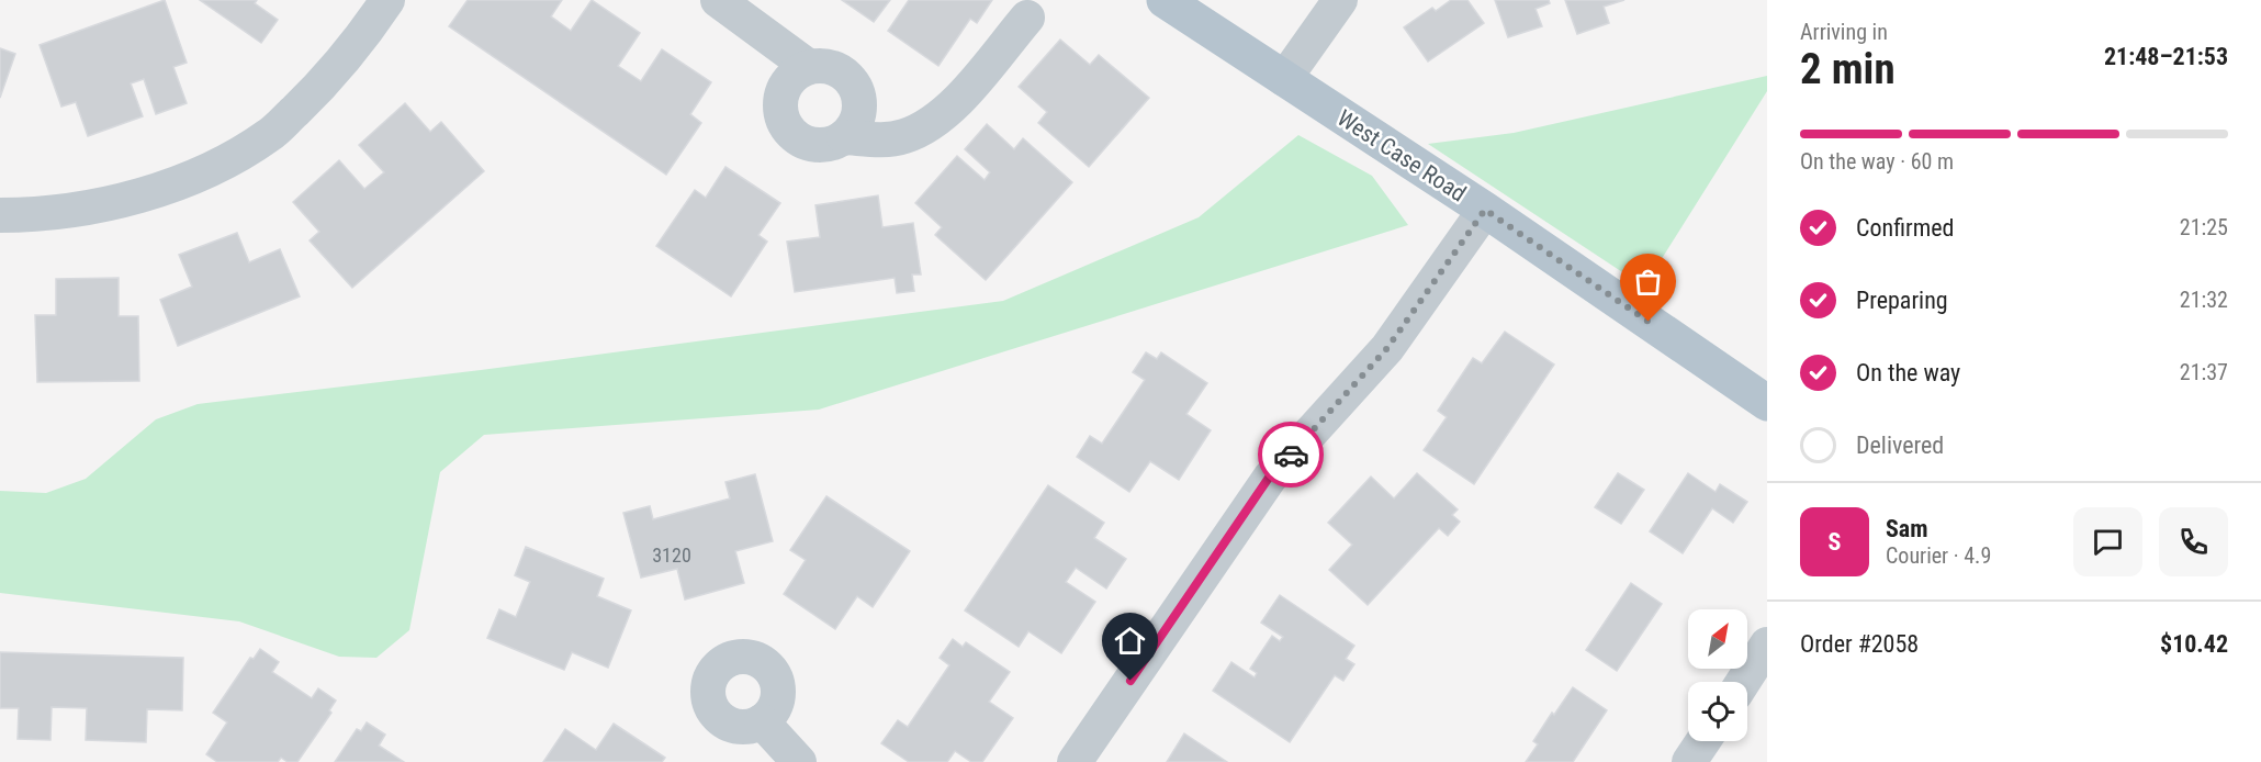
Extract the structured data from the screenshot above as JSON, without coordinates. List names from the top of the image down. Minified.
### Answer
{"streets":{"main road":["West Case Road"]},"house_numbers":["3120"],"north":"top right","page":{"heading":["2 min","Arriving in","21:48–21:53"],"panel":["Sam","Courier · 4.9","Order #2058","$10.42"],"bar":"On the way · 60 m","list":[["Confirmed","21:25"],["Preparing","21:32"],["On the way","21:37"],"Delivered"],"round":"S"}}
